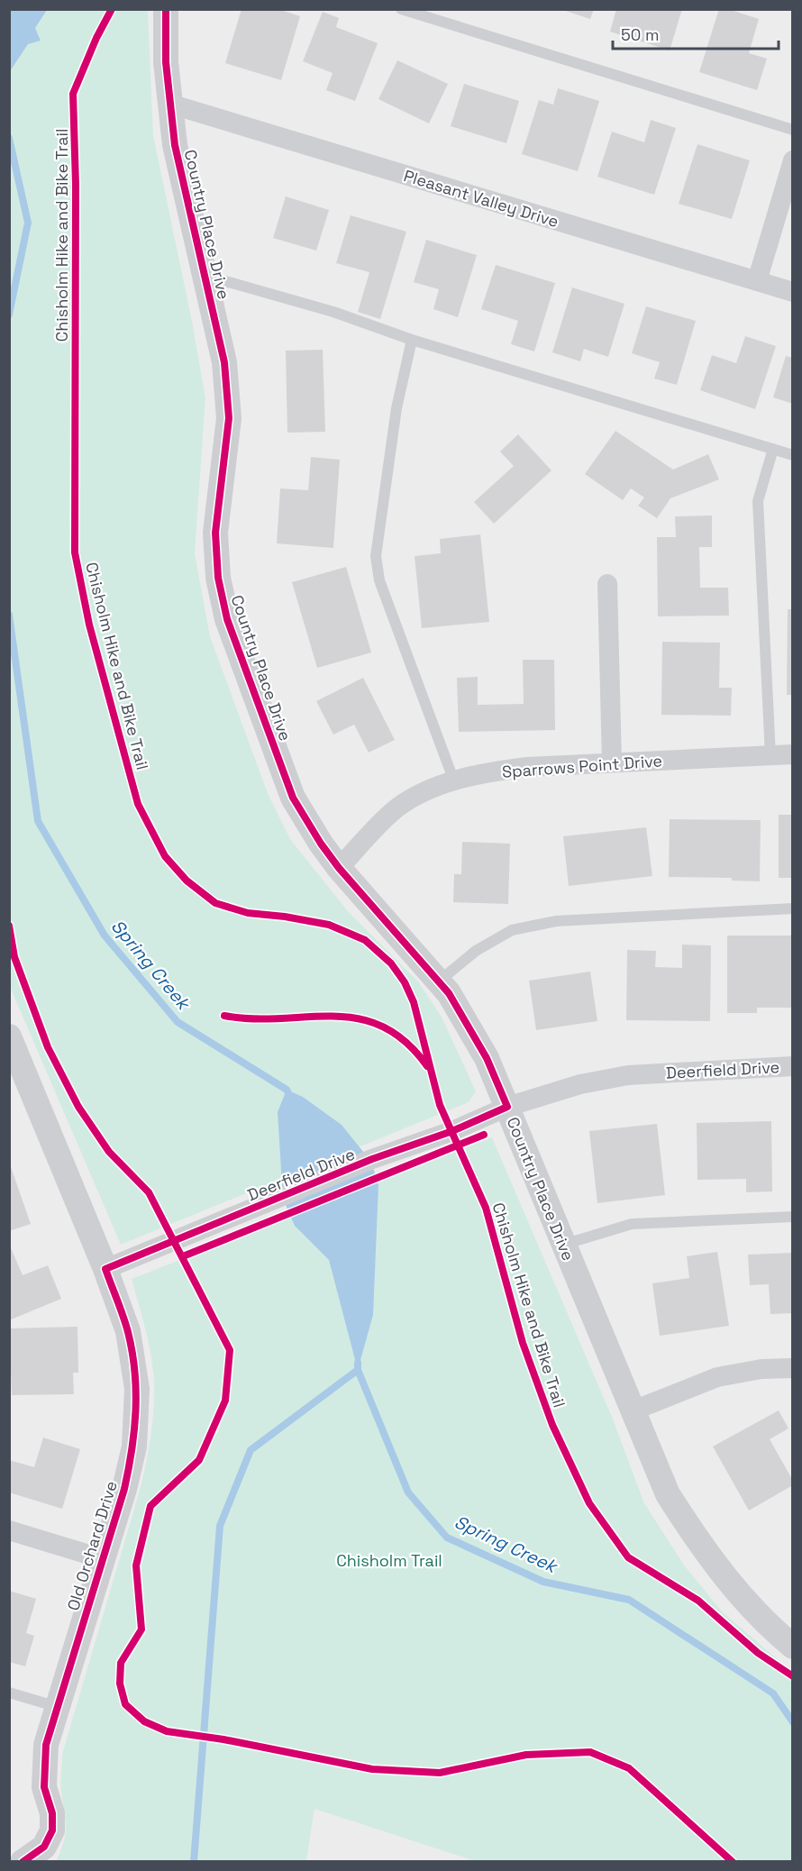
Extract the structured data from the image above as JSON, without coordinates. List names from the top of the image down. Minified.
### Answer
{"streets":{"street":["Pleasant Valley Drive","Country Place Drive","Sparrows Point Drive","Deerfield Drive","Old Orchard Drive"],"cycle path":["Chisholm Hike and Bike Trail"]},"crossings":[["Pleasant Valley Drive","Country Place Drive"],["Country Place Drive","Sparrows Point Drive"],["Country Place Drive","Deerfield Drive"],["Deerfield Drive","Old Orchard Drive"]],"water":["Spring Creek"],"parks":["Chisholm Trail"],"scale_bar":"50 m"}
